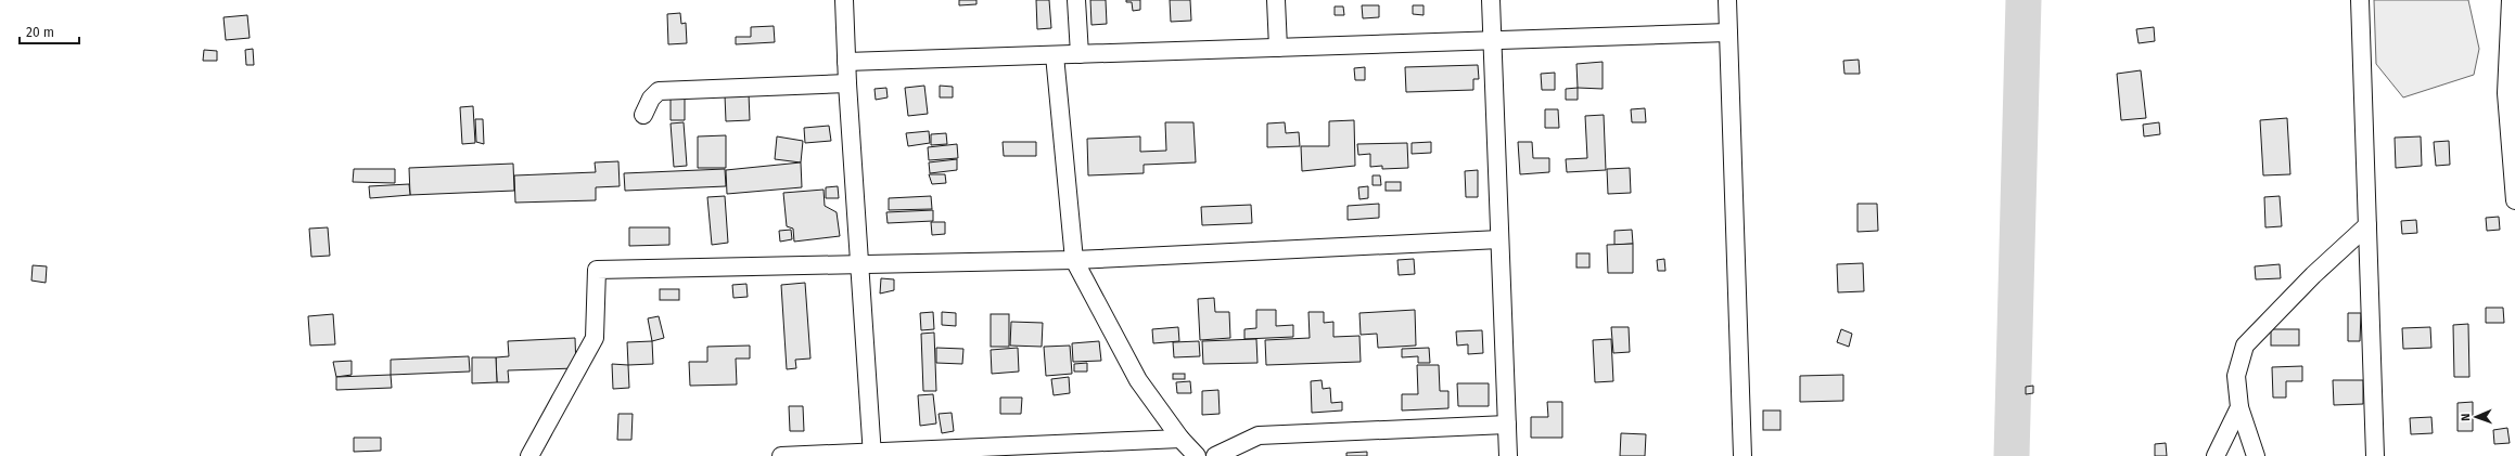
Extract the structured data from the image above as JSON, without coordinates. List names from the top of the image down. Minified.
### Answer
{"scale_bar":"20 m","north":"left"}
